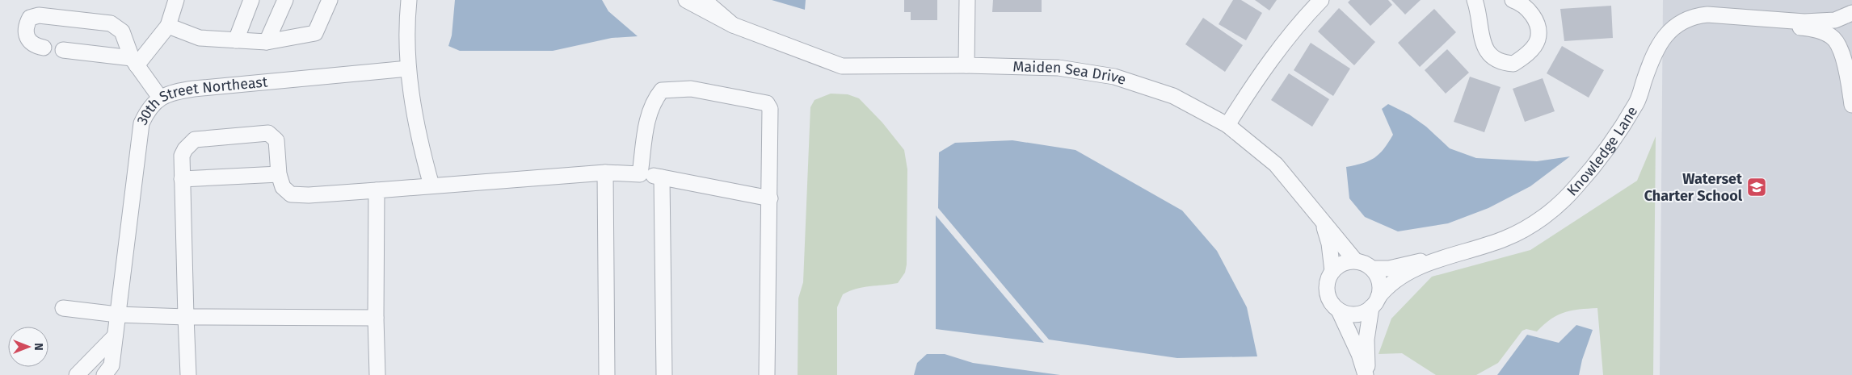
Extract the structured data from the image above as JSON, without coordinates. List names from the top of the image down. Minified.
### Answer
{"streets":{"street":["Maiden Sea Drive","30th Street Northeast","Knowledge Lane"]},"crossings":[["Maiden Sea Drive","Knowledge Lane"]],"places":{"school or university":["Waterset Charter School"]},"north":"right"}
